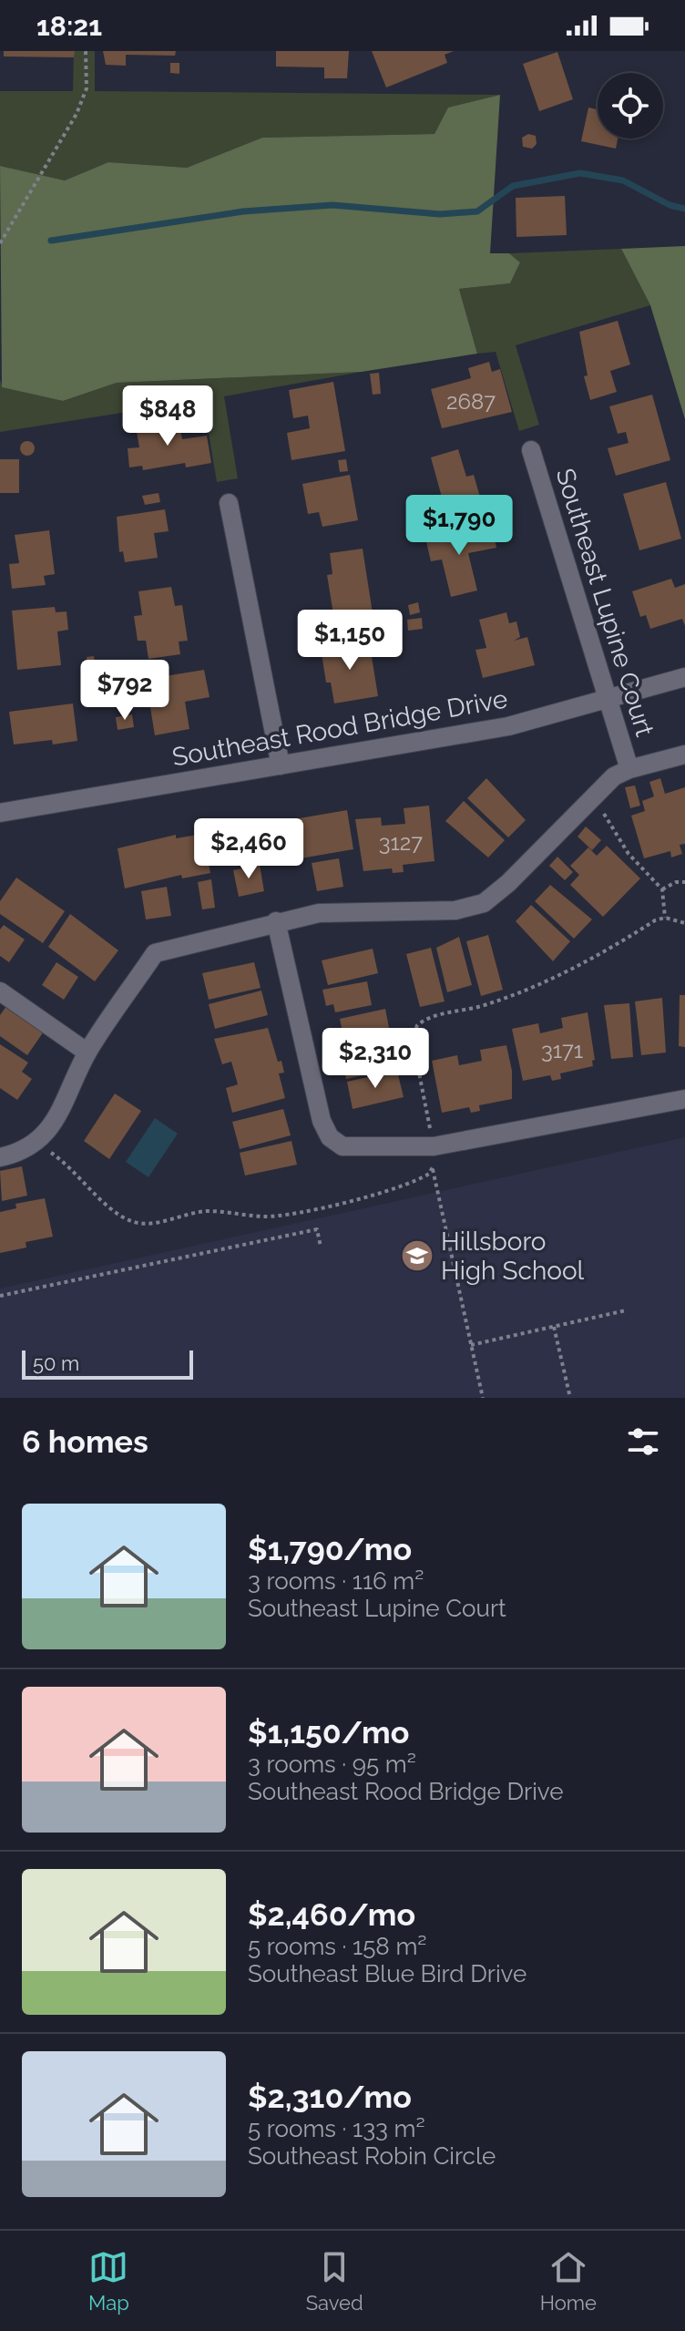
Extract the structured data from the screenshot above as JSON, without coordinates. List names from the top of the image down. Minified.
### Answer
{"streets":{"street":["Southeast Lupine Court","Southeast Rood Bridge Drive"]},"crossings":[["Southeast Lupine Court","Southeast Rood Bridge Drive"]],"places":{"school or university":["Hillsboro High School"]},"house_numbers":["2687","3127","3171"],"scale_bar":"50 m","page":{"status":"18:21","price":["$848","$1,790","$1,150","$792","$2,460","$2,310"],"scale":"50 m","heading":"6 homes","list":[{"name":"$1,790/mo","note":"3 rooms · 116 m² · Southeast Lupine Court"},{"name":"$1,150/mo","note":"3 rooms · 95 m² · Southeast Rood Bridge Drive"},{"name":"$2,460/mo","note":"5 rooms · 158 m² · Southeast Blue Bird Drive"},{"name":"$2,310/mo","note":"5 rooms · 133 m² · Southeast Robin Circle"}],"tabs":["Map","Saved","Home"]}}
